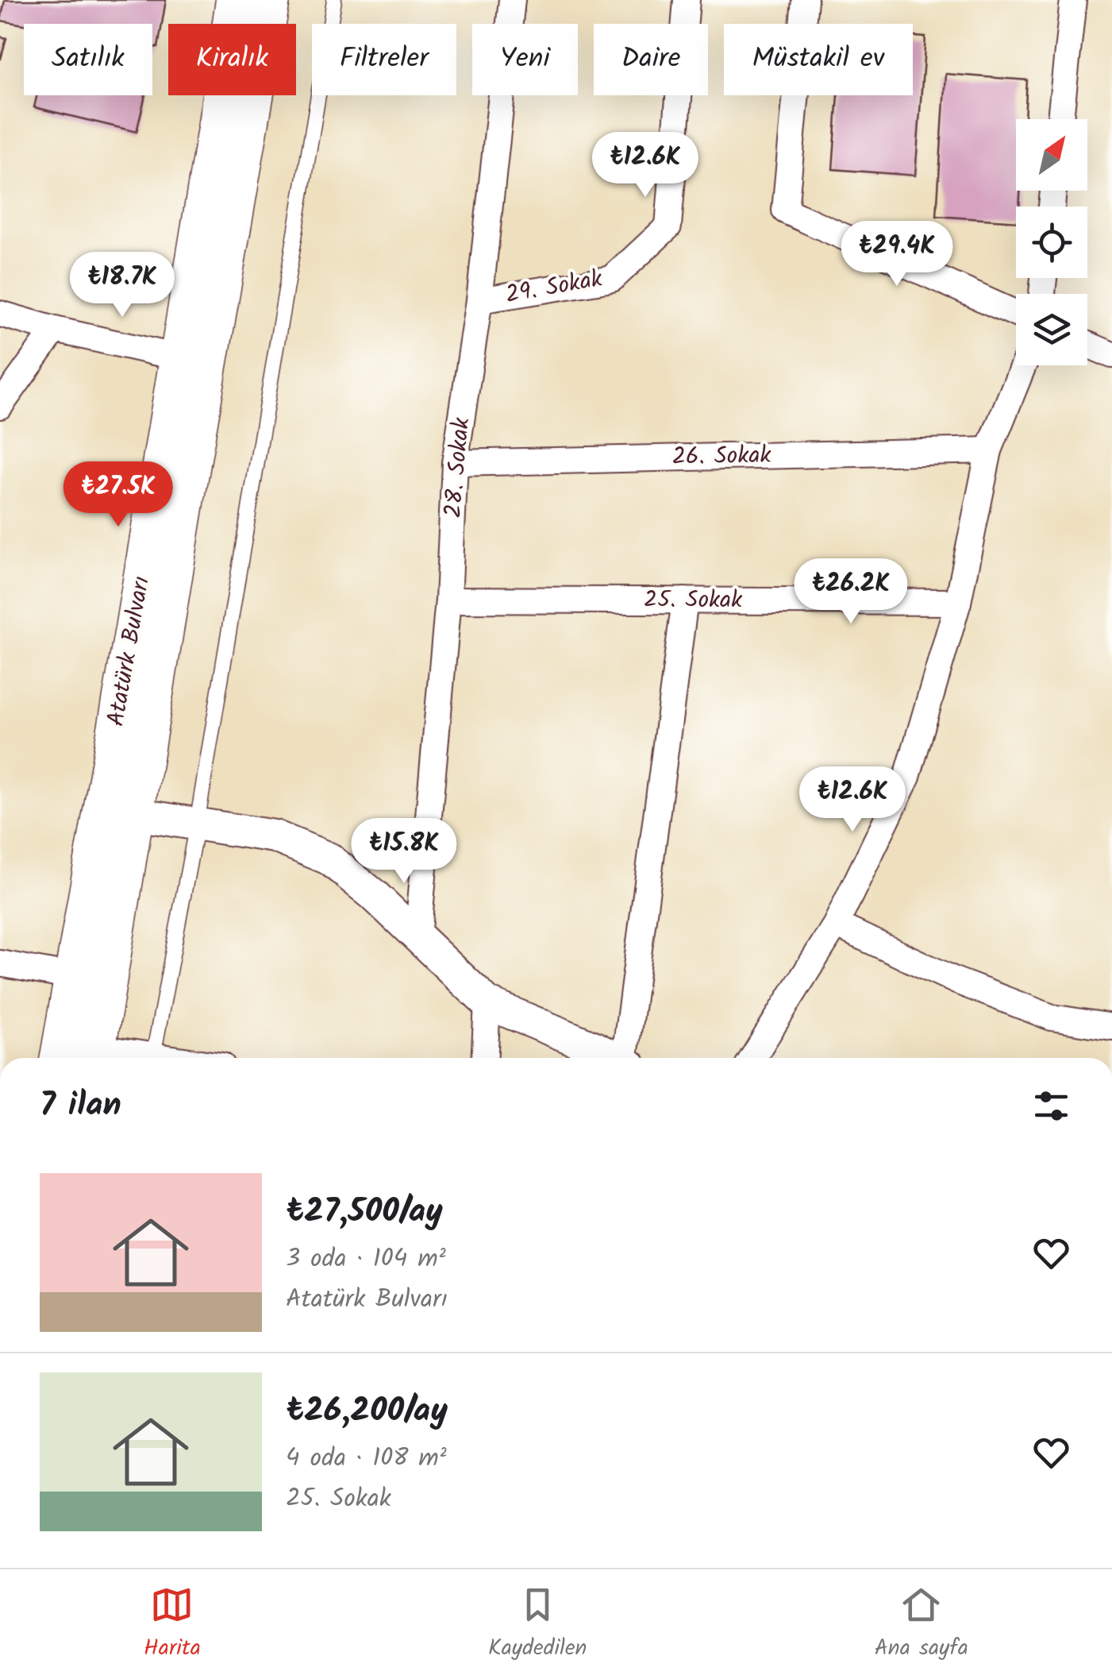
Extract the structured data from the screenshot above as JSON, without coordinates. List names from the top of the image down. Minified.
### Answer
{"streets":{"main road":["Atatürk Bulvarı"],"street":["29. Sokak","26. Sokak","28. Sokak","25. Sokak"]},"crossings":[["29. Sokak","28. Sokak"],["26. Sokak","28. Sokak"],["28. Sokak","25. Sokak"]],"north":"top right","page":{"chip":["Satılık","Kiralık","Filtreler","Yeni","Daire","Müstakil ev"],"price":["₺12.6K","₺29.4K","₺18.7K","₺27.5K","₺26.2K","₺12.6K","₺15.8K"],"heading":"7 ilan","list":[{"name":"₺27,500/ay","note":"3 oda · 104 m² · Atatürk Bulvarı"},{"name":"₺26,200/ay","note":"4 oda · 108 m² · 25. Sokak"}],"tabs":["Harita","Kaydedilen","Ana sayfa"]}}
